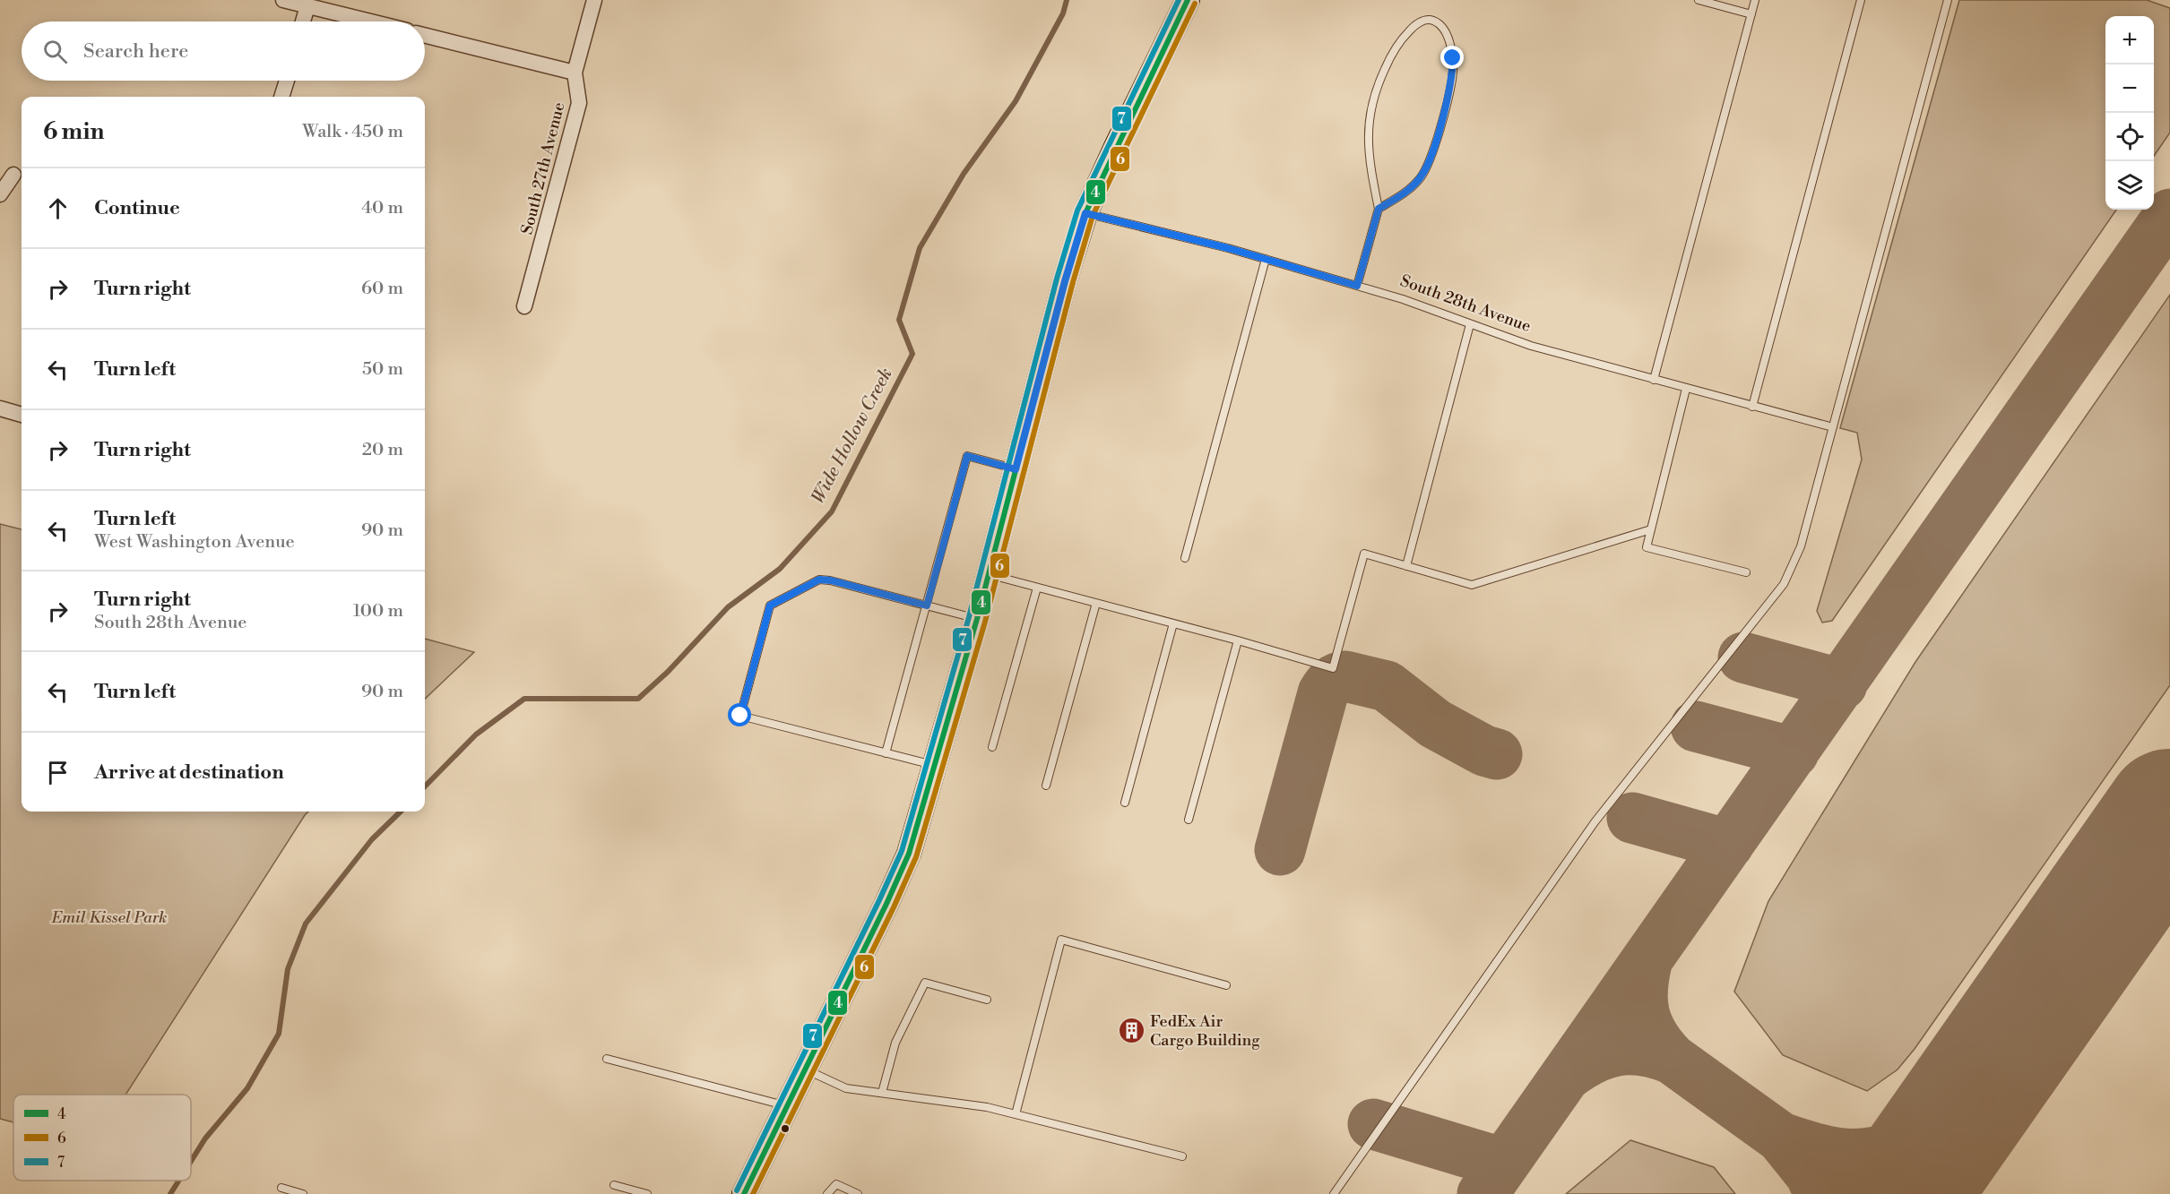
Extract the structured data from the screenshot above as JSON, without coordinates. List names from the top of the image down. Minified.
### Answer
{"streets":{"street":["South 27th Avenue"],"lane":["South 28th Avenue"]},"water":["Wide Hollow Creek"],"parks":["Emil Kissel Park"],"places":{"building":["FedEx Air Cargo Building"]},"lines":["transit line 4","transit line 7","transit line 6"],"legend":["4","6","7"],"page":{"map_buttons":["+","−"],"search":"Search here","heading":["6 min","Walk · 450 m"],"list":[["Continue","40 m"],["Turn right","60 m"],["Turn left","50 m"],["Turn right","20 m"],["Turn left","West Washington Avenue","90 m"],["Turn right","South 28th Avenue","100 m"],["Turn left","90 m"],"Arrive at destination"]}}
